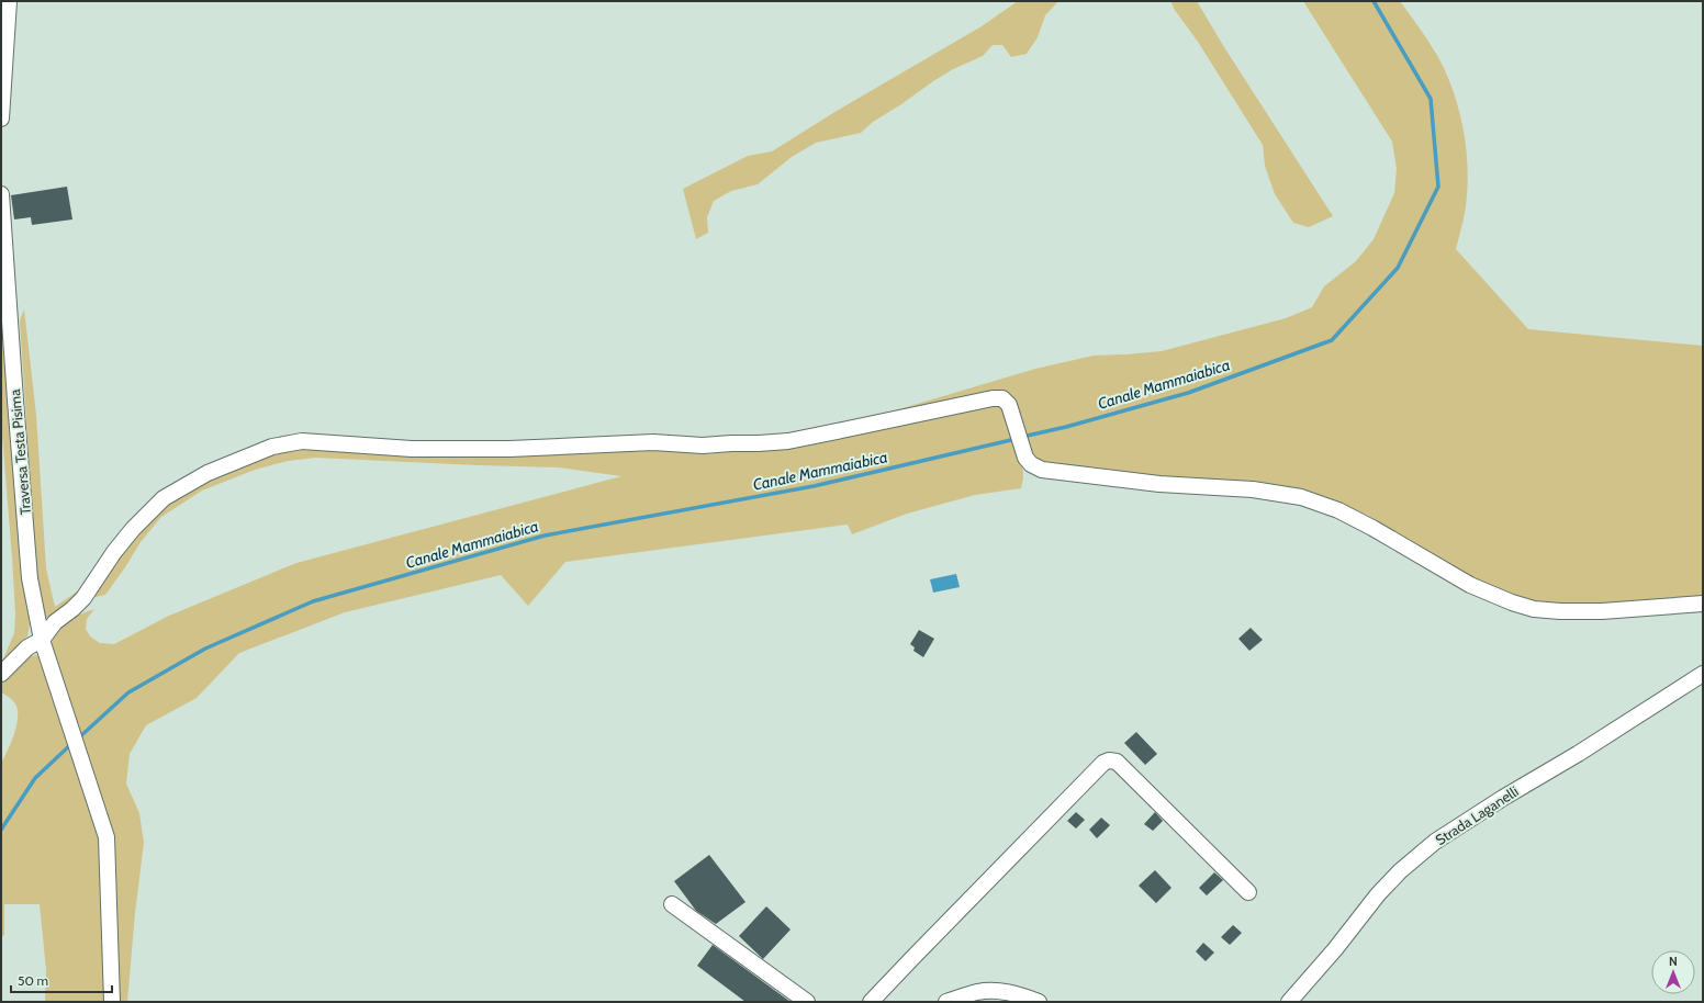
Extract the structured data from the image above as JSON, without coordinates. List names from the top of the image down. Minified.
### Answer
{"streets":{"street":["Traversa Testa Pisima","Strada Laganelli"]},"water":["Canale Mammaiabica"],"scale_bar":"50 m","north":"top"}
